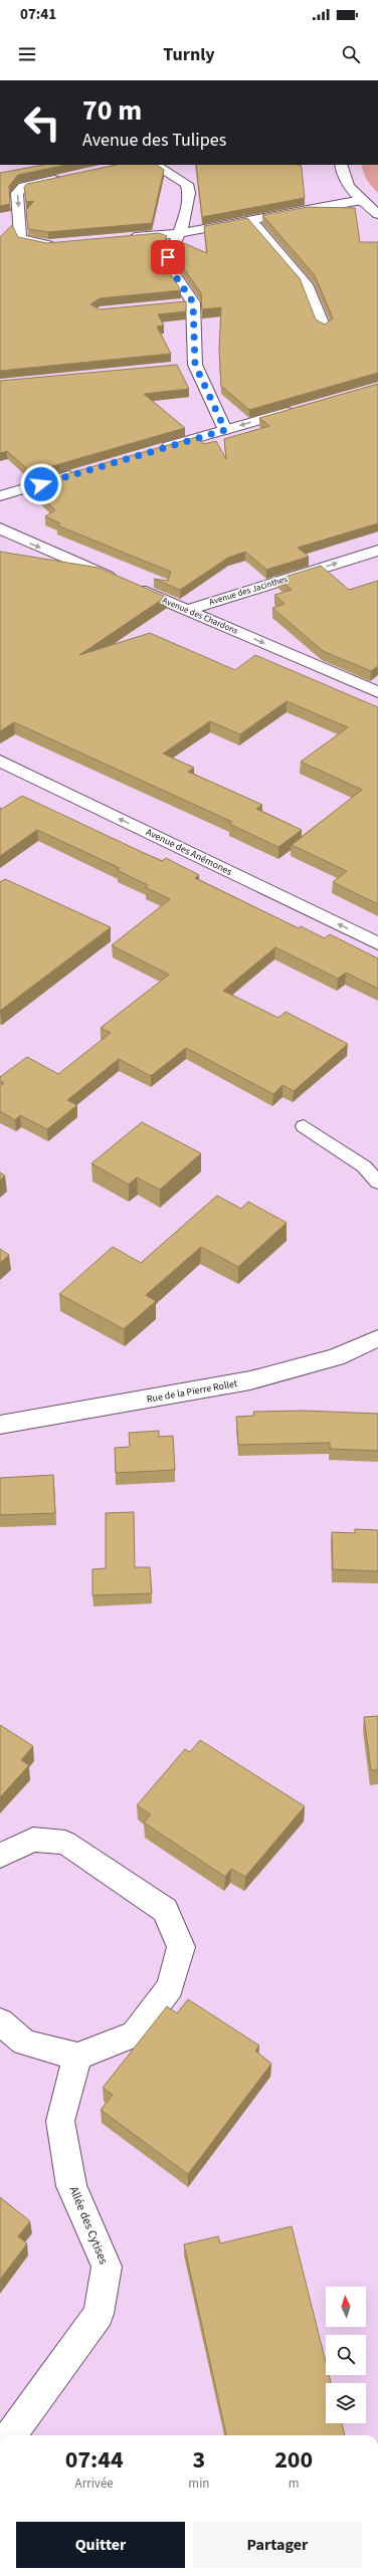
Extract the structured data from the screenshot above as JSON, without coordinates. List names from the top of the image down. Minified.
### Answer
{"streets":{"street":["Avenue des Jacinthes","Avenue des Chardons","Avenue des Anémones","Rue de la Pierre Rollet","Allée des Cytises"]},"crossings":[["Avenue des Jacinthes","Avenue des Chardons"]],"one_way":["Avenue des Chardons","Avenue des Anémones"],"north":"top","page":{"status":"07:41","header":"Turnly","turn":["70 m","Avenue des Tulipes"],"eta":["07:44","Arrivée","3","min","200","m"],"buttons":["Quitter","Partager"]}}
